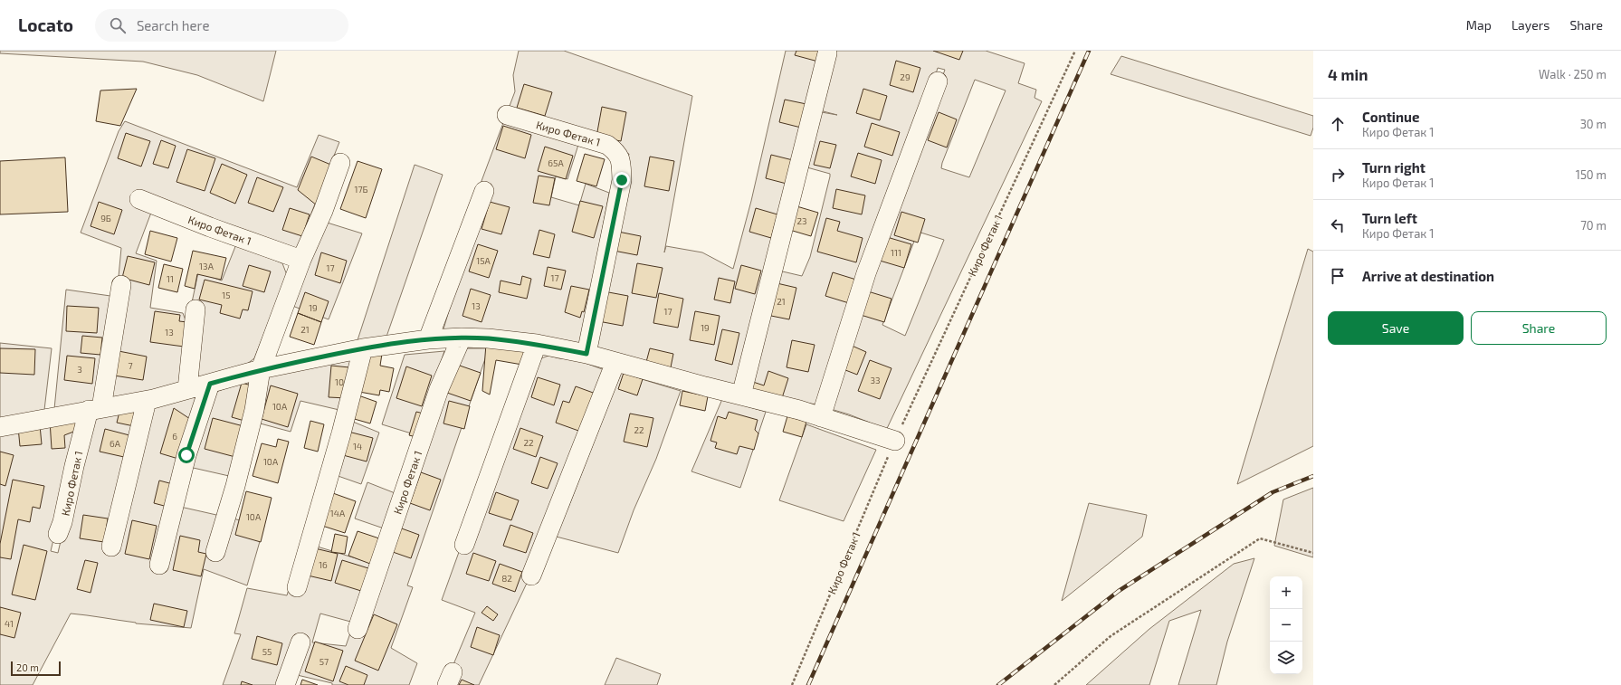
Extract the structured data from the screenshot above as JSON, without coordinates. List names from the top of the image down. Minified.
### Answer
{"streets":{"street":["Киро Фетак 1"]},"house_numbers":["29","65А","17Б","9Б","23","111","15А","13А","17","17","11","15","21","13","19","17","19","21","13","7","3","33","10","10А","22","6","22","6А","14","10А","14А","10А","16","82","41","55","57"],"scale_bar":"20 m","page":{"header":"Locato","search":"Search here","nav":["Map","Layers","Share"],"heading":["4 min","Walk · 250 m"],"list":[["Continue","Киро Фетак 1","30 m"],["Turn right","Киро Фетак 1","150 m"],["Turn left","Киро Фетак 1","70 m"],"Arrive at destination"],"buttons":["Save","Share"],"map_buttons":["+","−"],"scale":"20 m"}}
